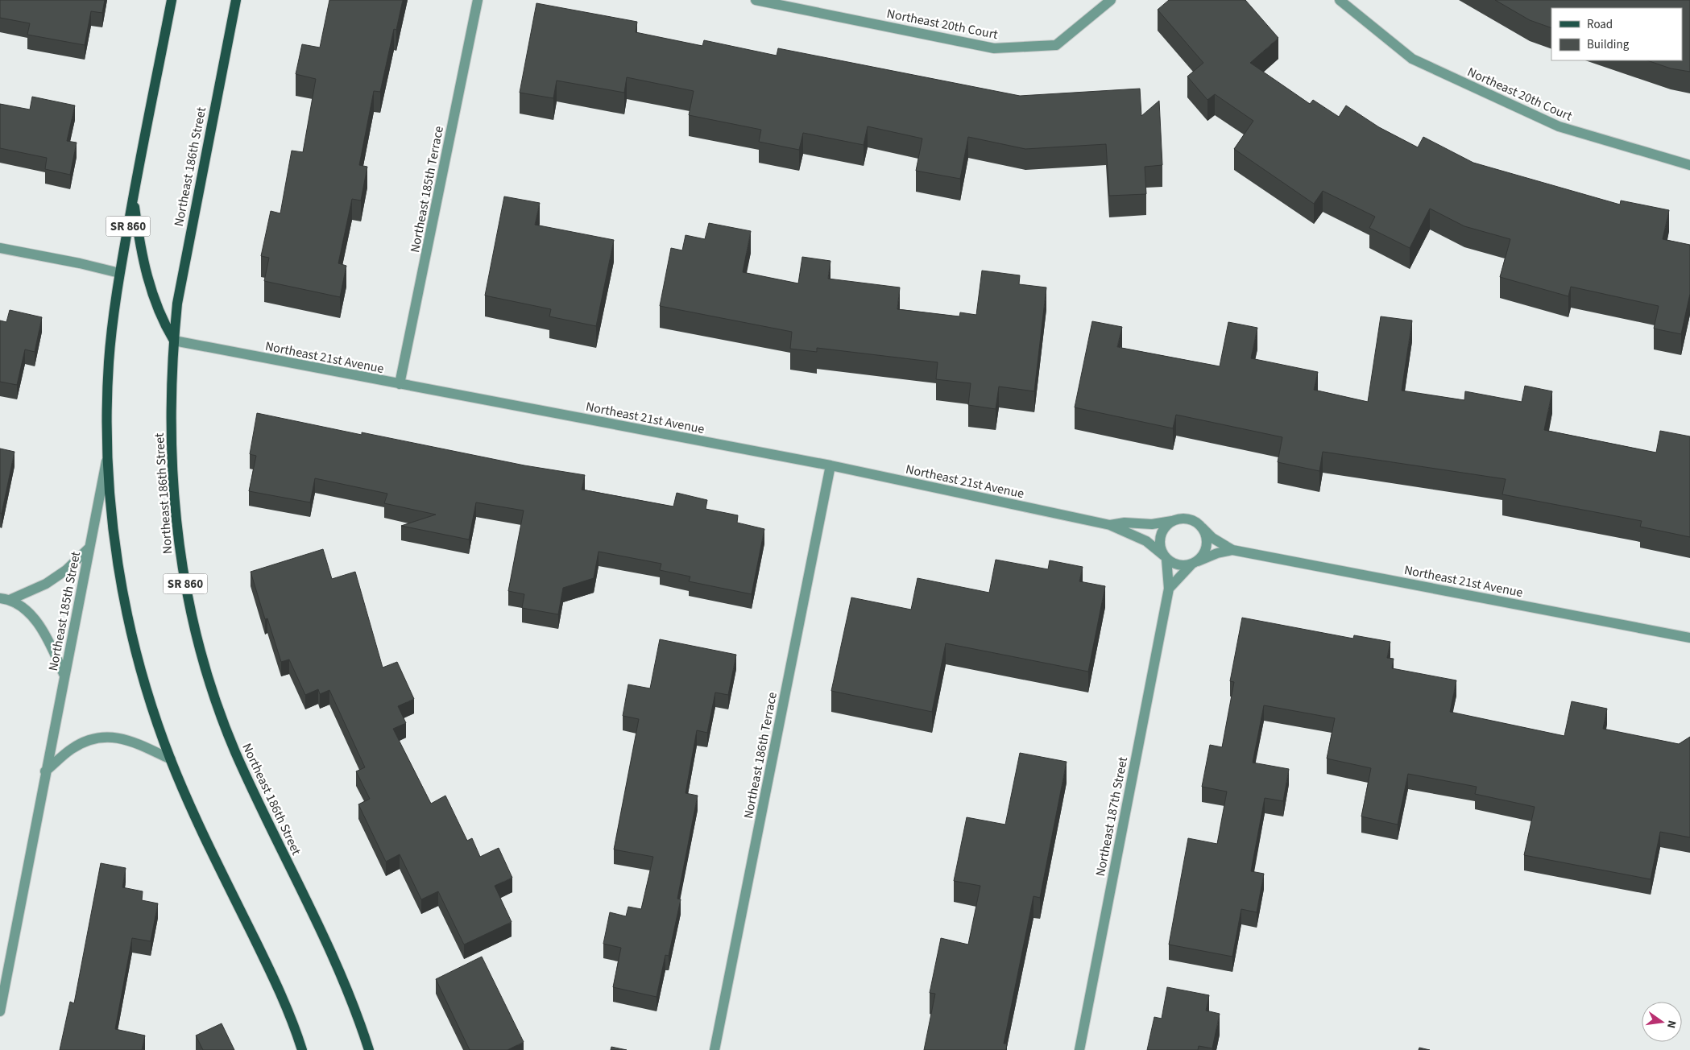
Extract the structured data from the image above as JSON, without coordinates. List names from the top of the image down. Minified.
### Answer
{"streets":{"main road":["Northeast 186th Street","SR 860"],"street":["Northeast 20th Court","Northeast 185th Terrace","Northeast 21st Avenue","Northeast 185th Street","Northeast 186th Terrace","Northeast 187th Street"]},"crossings":[["Northeast 186th Street","Northeast 21st Avenue"],["Northeast 185th Terrace","Northeast 21st Avenue"],["SR 860","Northeast 185th Street"],["Northeast 21st Avenue","Northeast 186th Terrace"],["Northeast 21st Avenue","Northeast 187th Street"]],"legend":["Road","Building"],"north":"right"}
